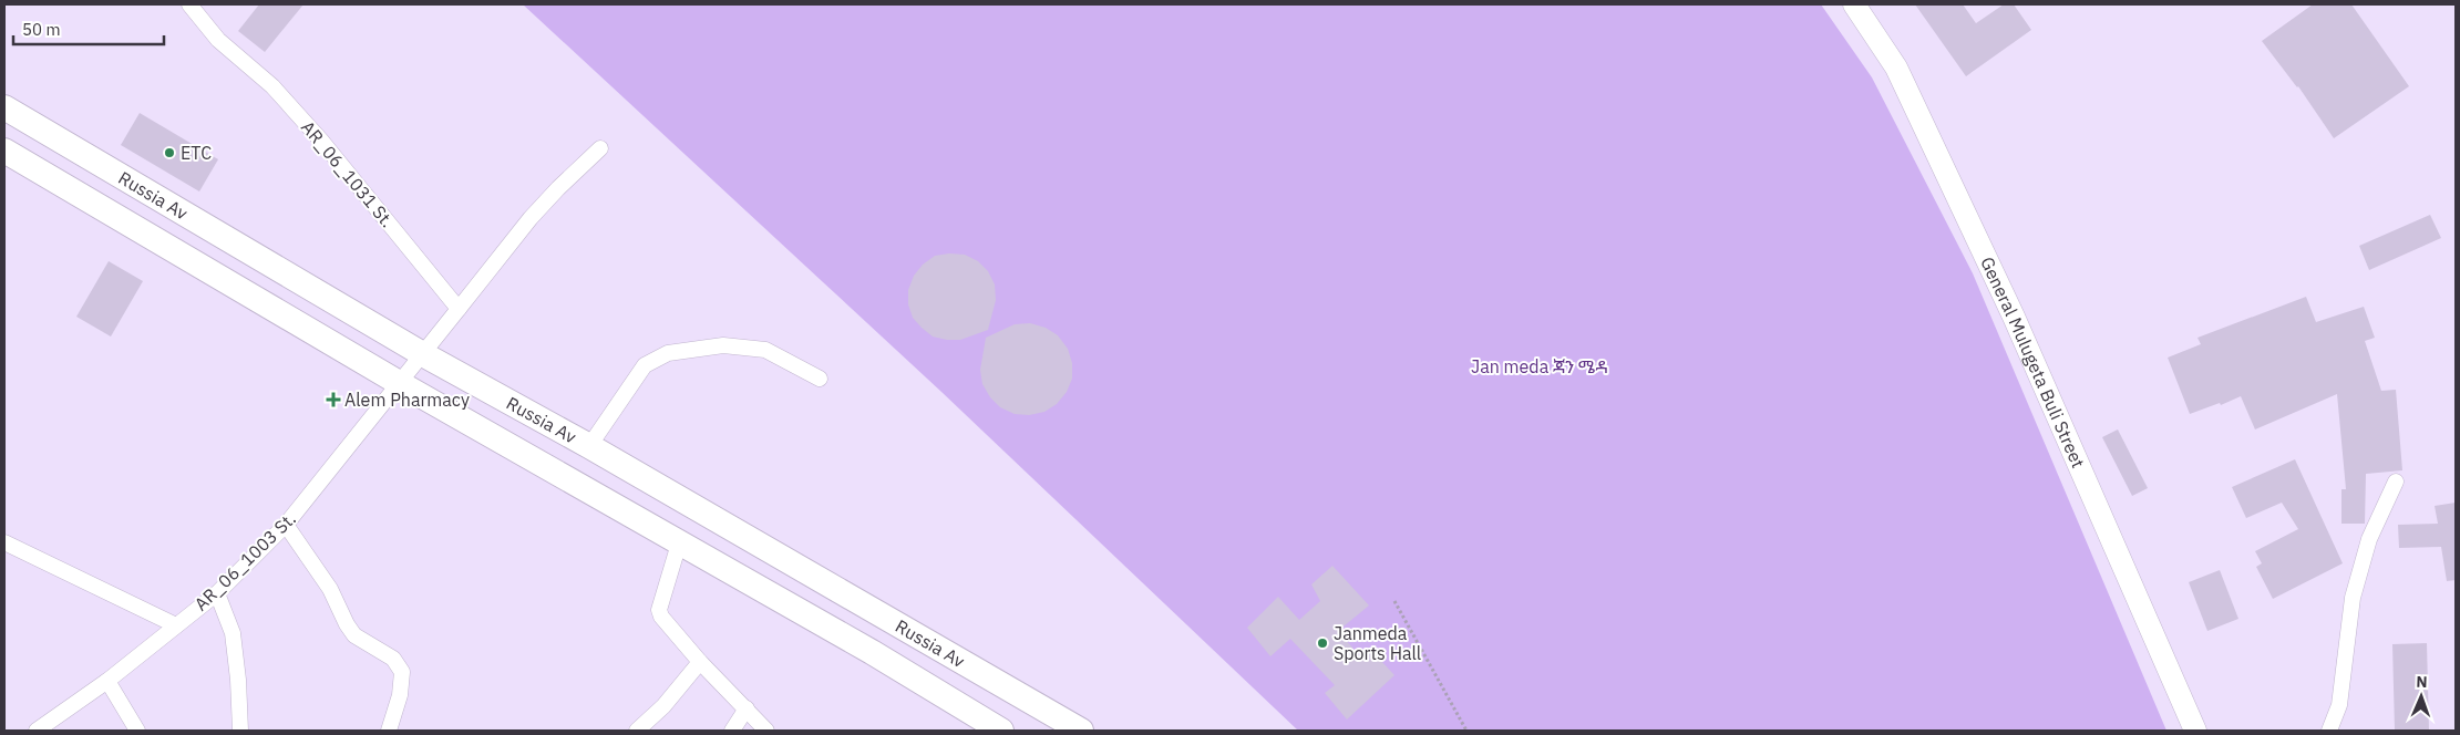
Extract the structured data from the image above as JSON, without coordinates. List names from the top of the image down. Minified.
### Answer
{"streets":{"main road":["Russia Av","General Mulugeta Buli Street"],"street":["AR_06_1031 St.","AR_06_1003 St."]},"crossings":[["Russia Av","AR_06_1003 St."]],"parks":["Jan meda ጃን ሜዳ"],"places":{"other":["ETC","Janmeda Sports Hall"],"health":["Alem Pharmacy"]},"scale_bar":"50 m","north":"top"}
